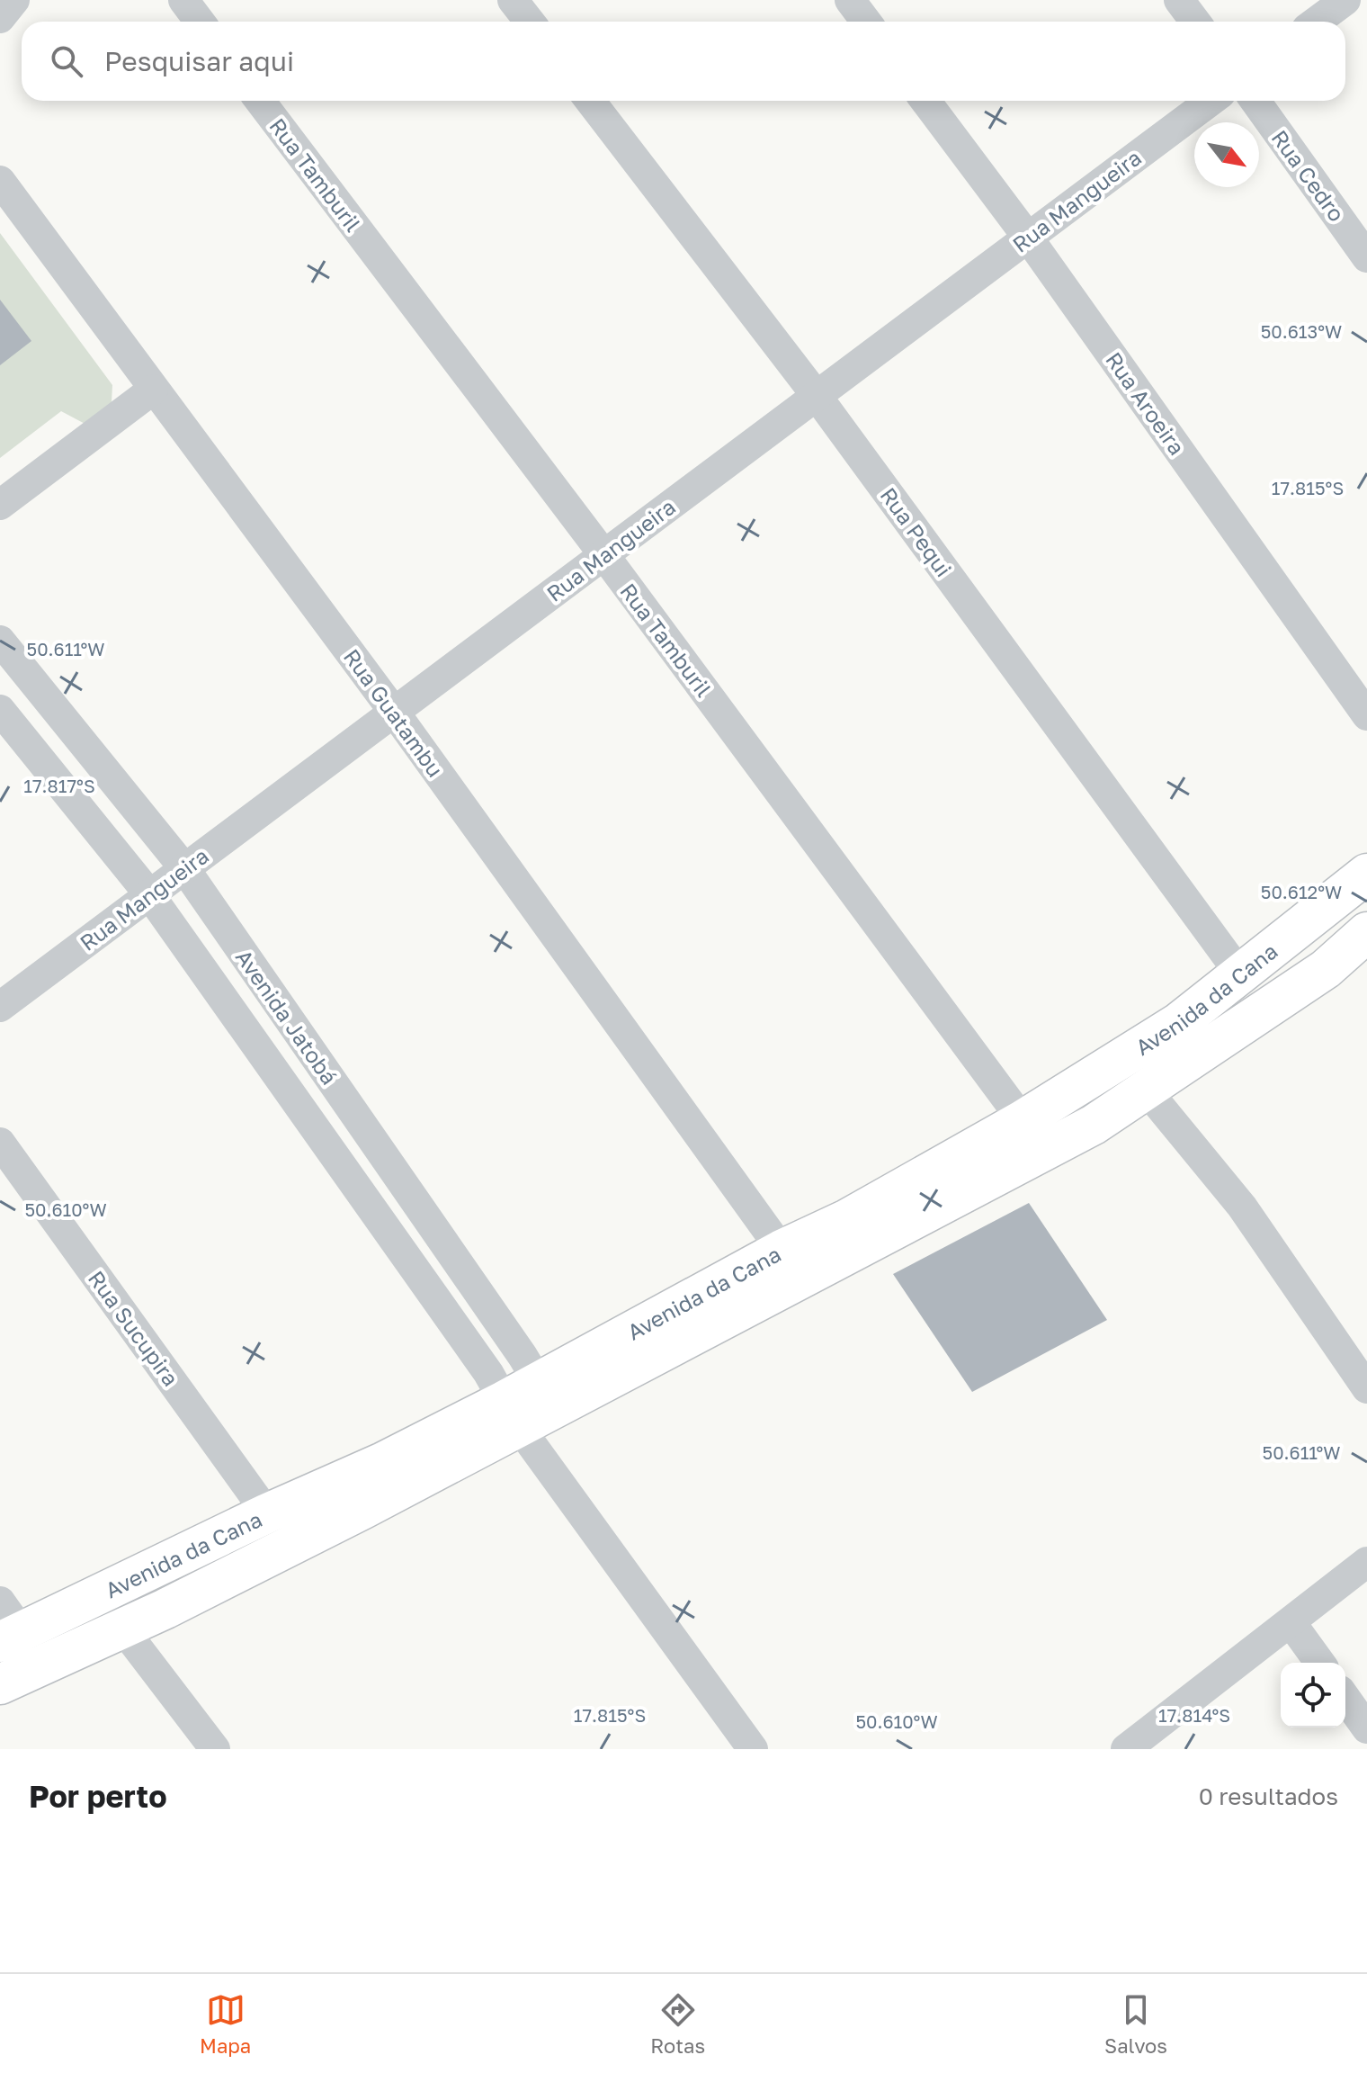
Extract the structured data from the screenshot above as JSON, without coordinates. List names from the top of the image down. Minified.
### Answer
{"streets":{"main road":["Avenida da Cana"],"street":["Rua Tamburil","Rua Cedro","Rua Mangueira","Rua Aroeira","Rua Pequi","Rua Guatambu","Avenida Jatobá","Rua Sucupira"]},"crossings":[["Rua Tamburil","Rua Mangueira"],["Rua Tamburil","Avenida da Cana"],["Rua Mangueira","Rua Aroeira"],["Rua Mangueira","Rua Pequi"],["Rua Mangueira","Rua Guatambu"],["Rua Mangueira","Avenida Jatobá"],["Rua Pequi","Avenida da Cana"],["Rua Guatambu","Avenida da Cana"],["Avenida da Cana","Avenida Jatobá"],["Avenida da Cana","Rua Sucupira"]],"north":"bottom right","page":{"search":"Pesquisar aqui","heading":["Por perto","0 resultados"],"nav":["Mapa","Rotas","Salvos"]},"coordinates":["50.613°W","17.815°S","50.611°W","17.817°S","50.612°W","50.610°W","17.814°S"]}
